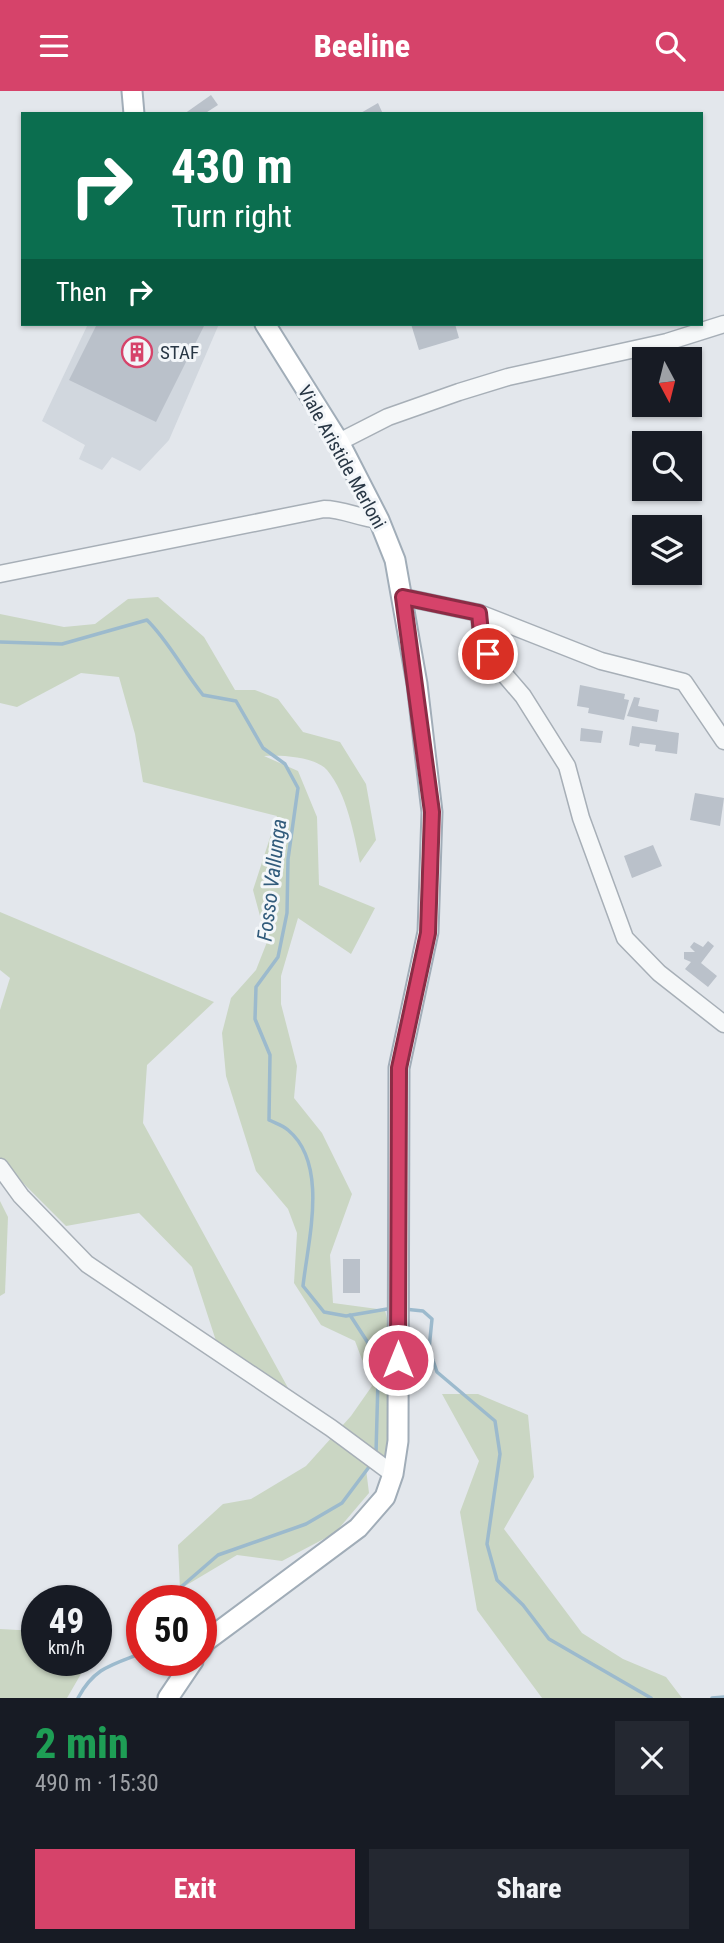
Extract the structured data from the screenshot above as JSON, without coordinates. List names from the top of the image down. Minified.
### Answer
{"streets":{"main road":["Viale Aristide Merloni"]},"water":["Fosso Vallunga"],"places":{"building":["STAF"]},"north":"bottom","page":{"header":"Beeline","turn":["430 m","Turn right"],"then":"Then","speed":"49 km/h","limit":"50","heading":["2 min","490 m · 15:30"],"buttons":["Exit","Share"]}}
